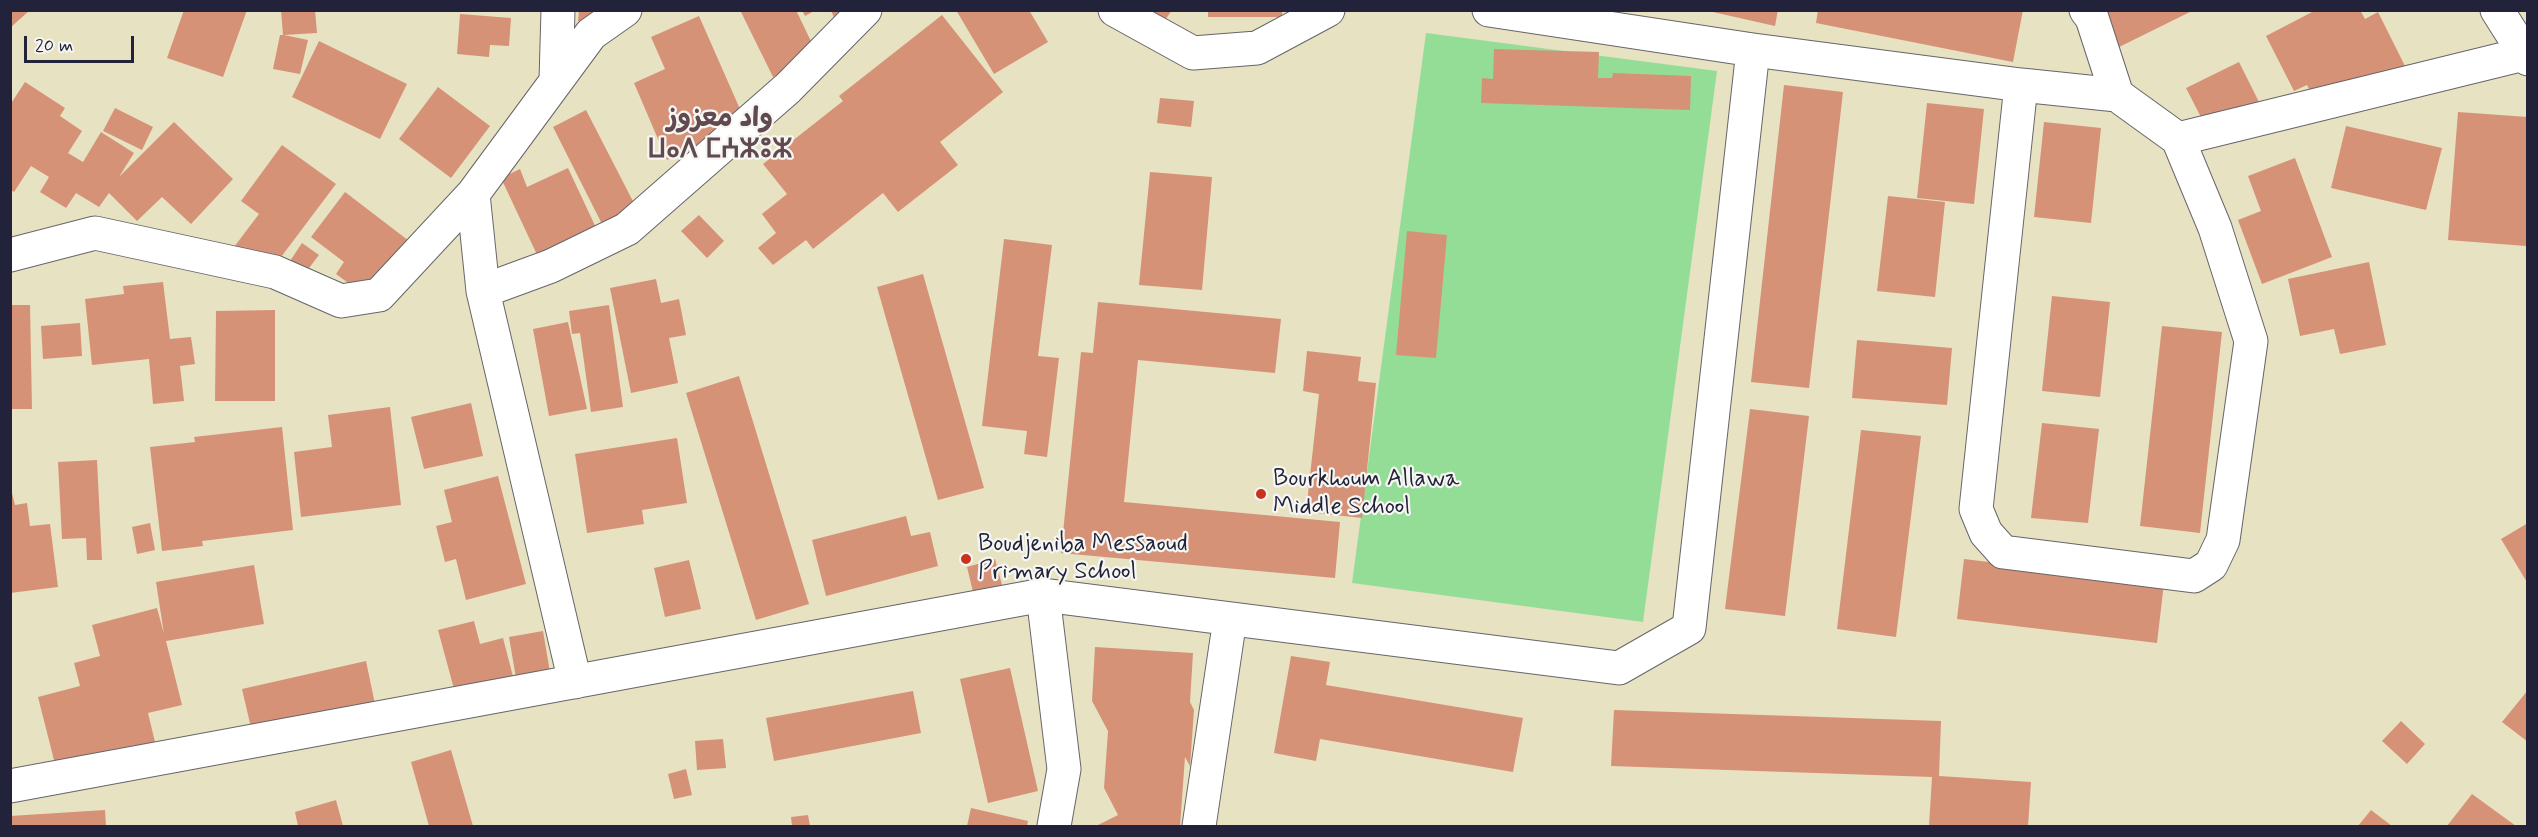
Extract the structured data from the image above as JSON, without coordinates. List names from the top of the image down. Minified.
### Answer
{"districts":["واد معزوز ⵡⴰⴷ ⵎⵄⵣⵓⵣ"],"places":["Bourkhoum Allawa Middle School","Boudjeniba Messaoud Primary School"],"scale_bar":"20 m"}
